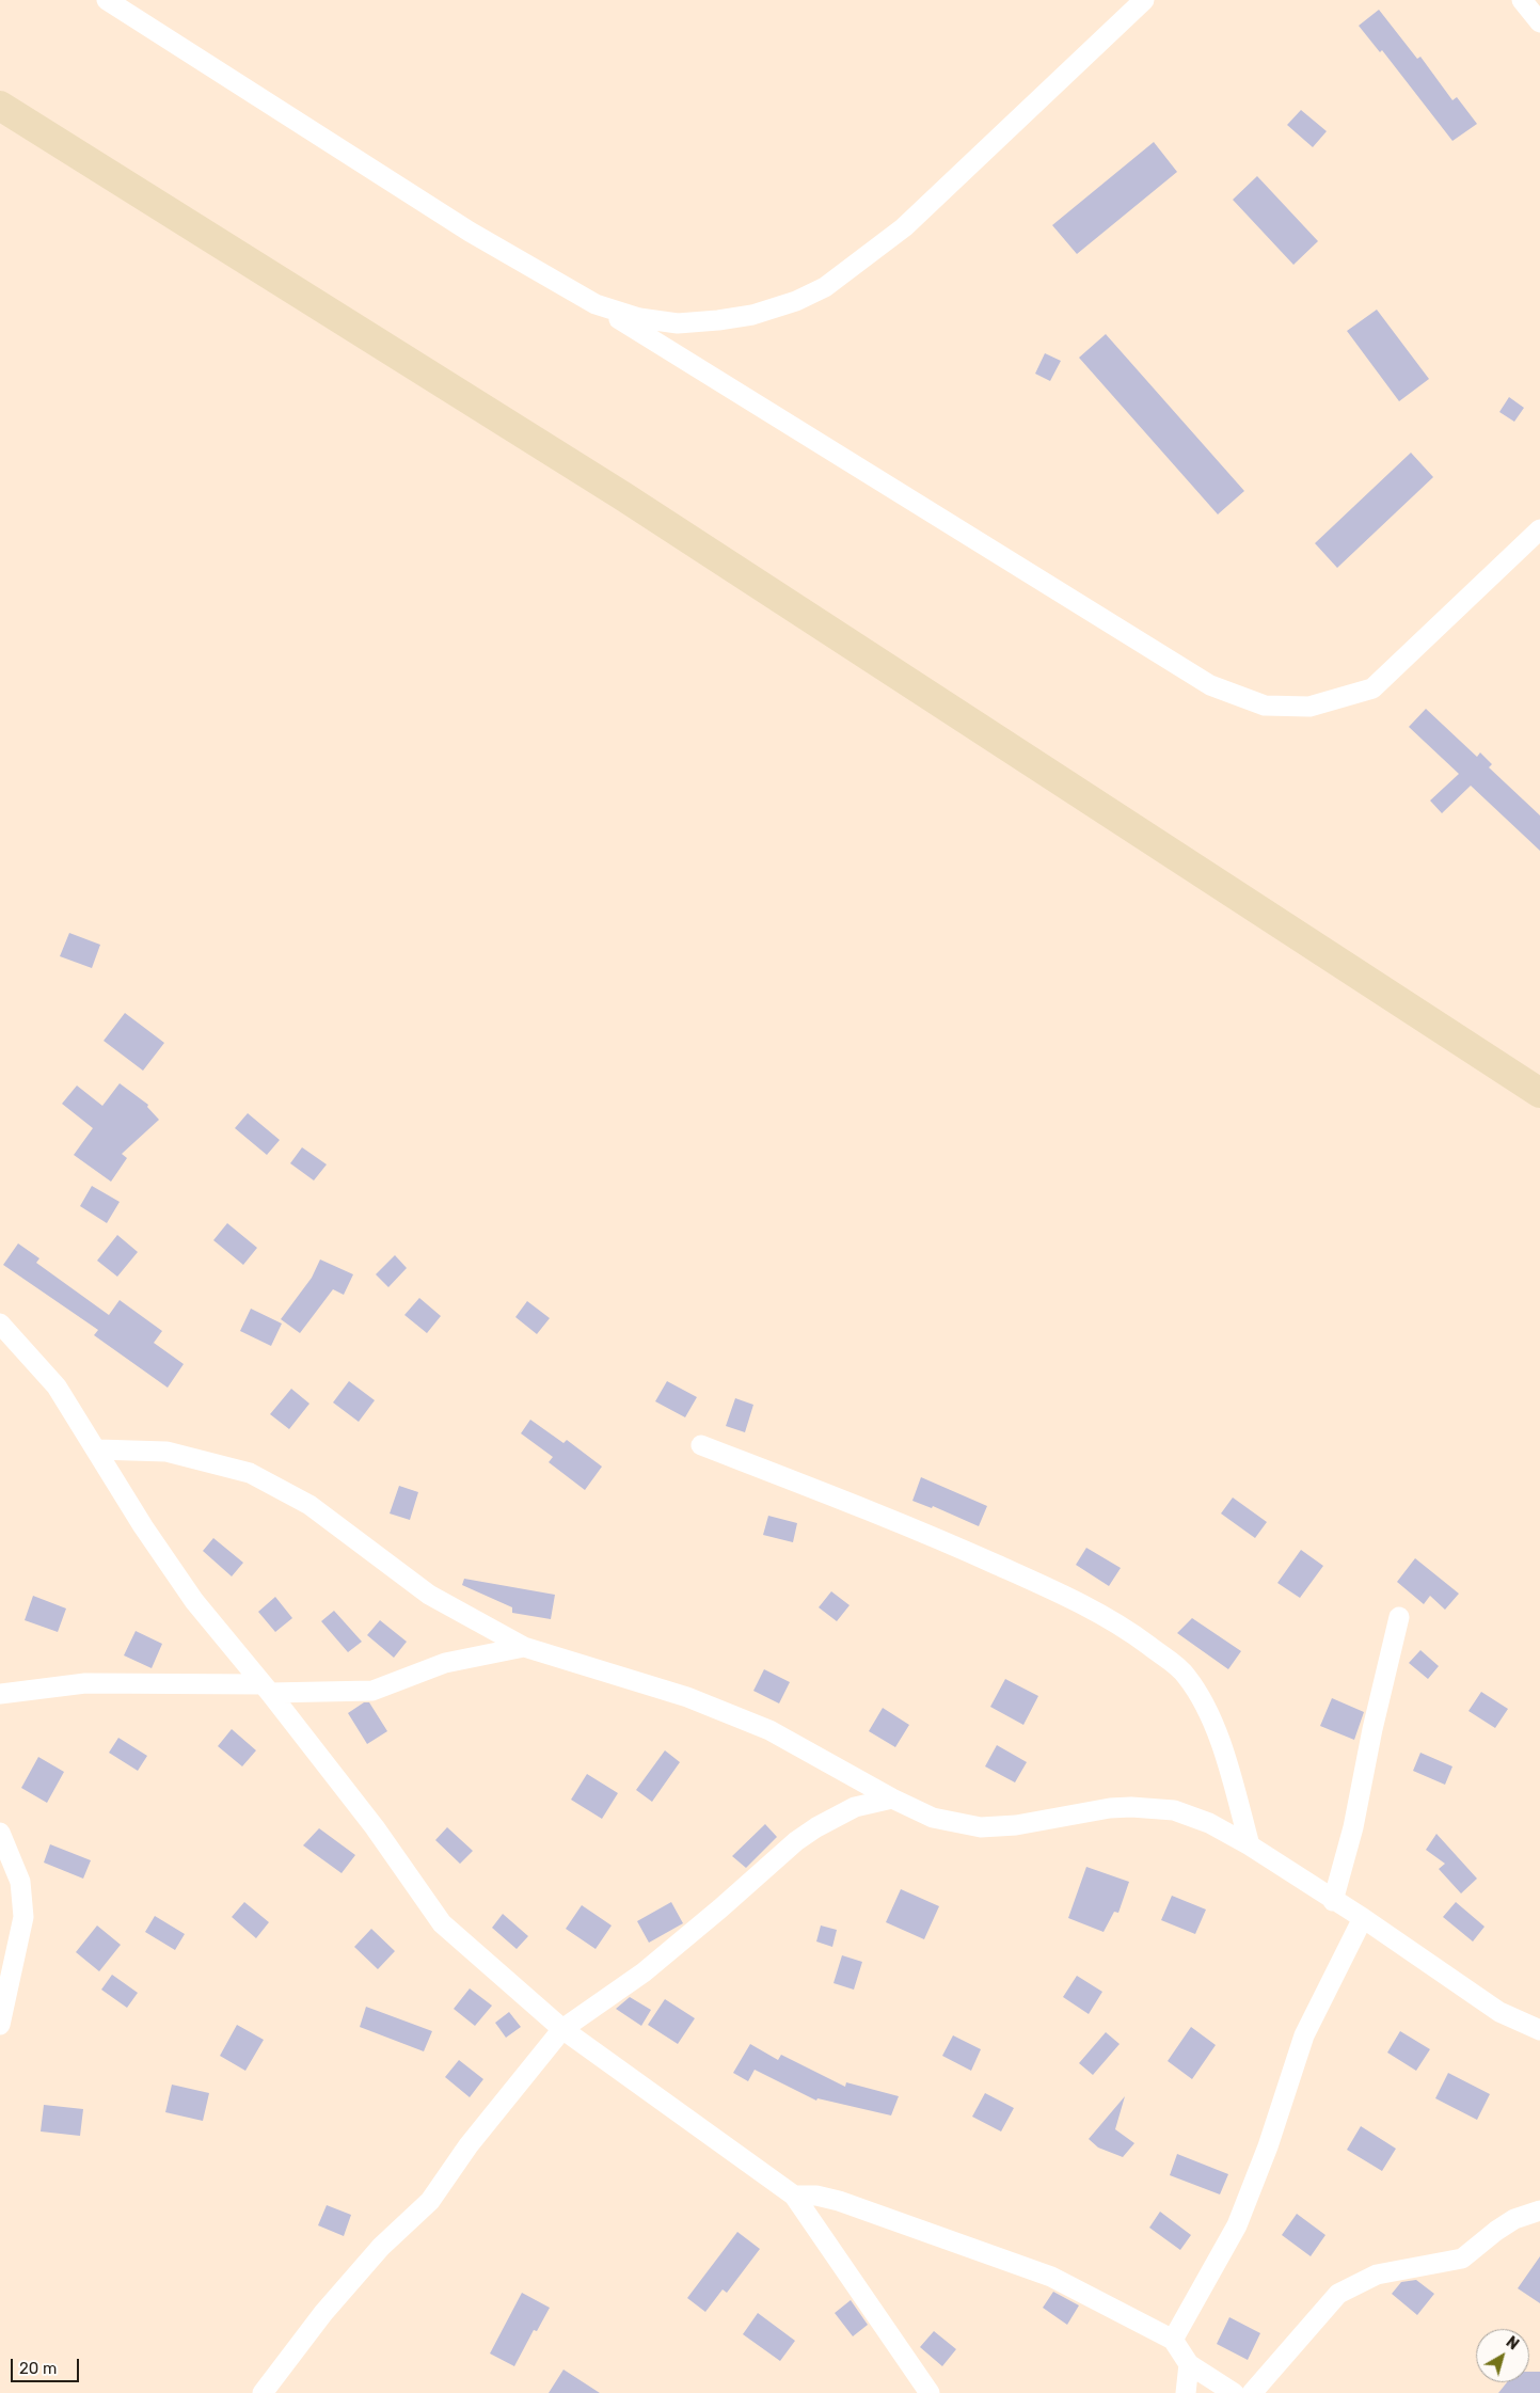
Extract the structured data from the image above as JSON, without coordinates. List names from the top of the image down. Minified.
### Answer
{"scale_bar":"20 m","north":"top right"}
